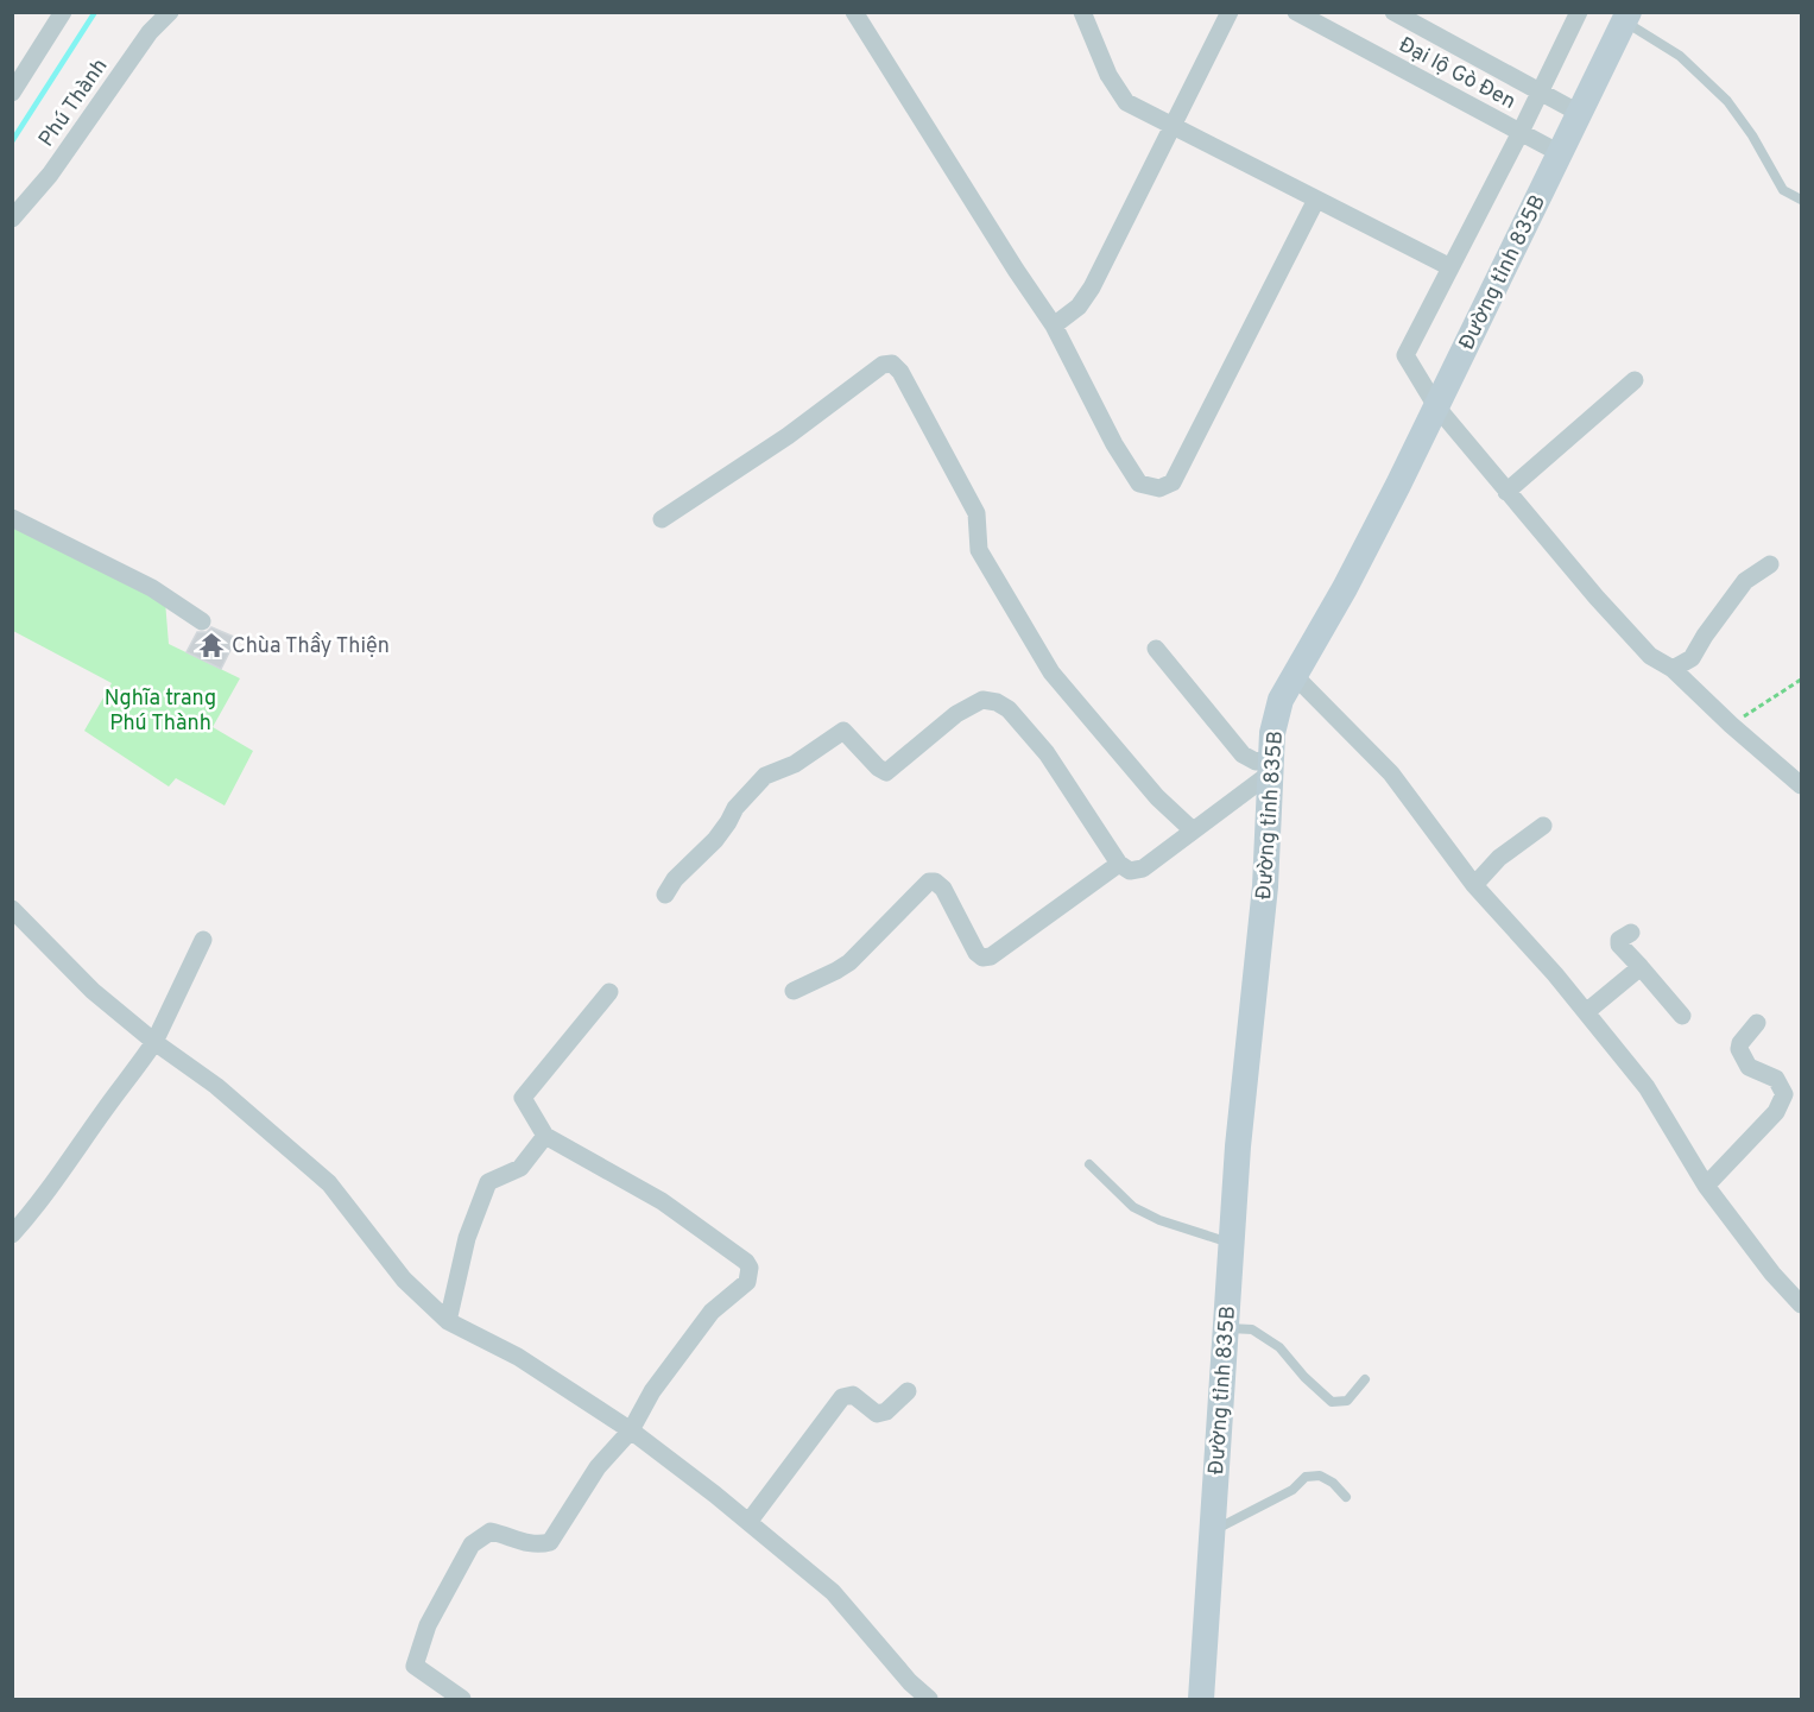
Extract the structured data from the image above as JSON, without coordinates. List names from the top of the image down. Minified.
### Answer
{"streets":{"main road":["Đường tỉnh 835B"],"street":["Đại lộ Gò Đen","Phú Thành"]},"crossings":[["Đại lộ Gò Đen","Đường tỉnh 835B"]],"parks":["Nghĩa trang Phú Thành"],"places":{"temple":["Chùa Thầy Thiện"]}}
